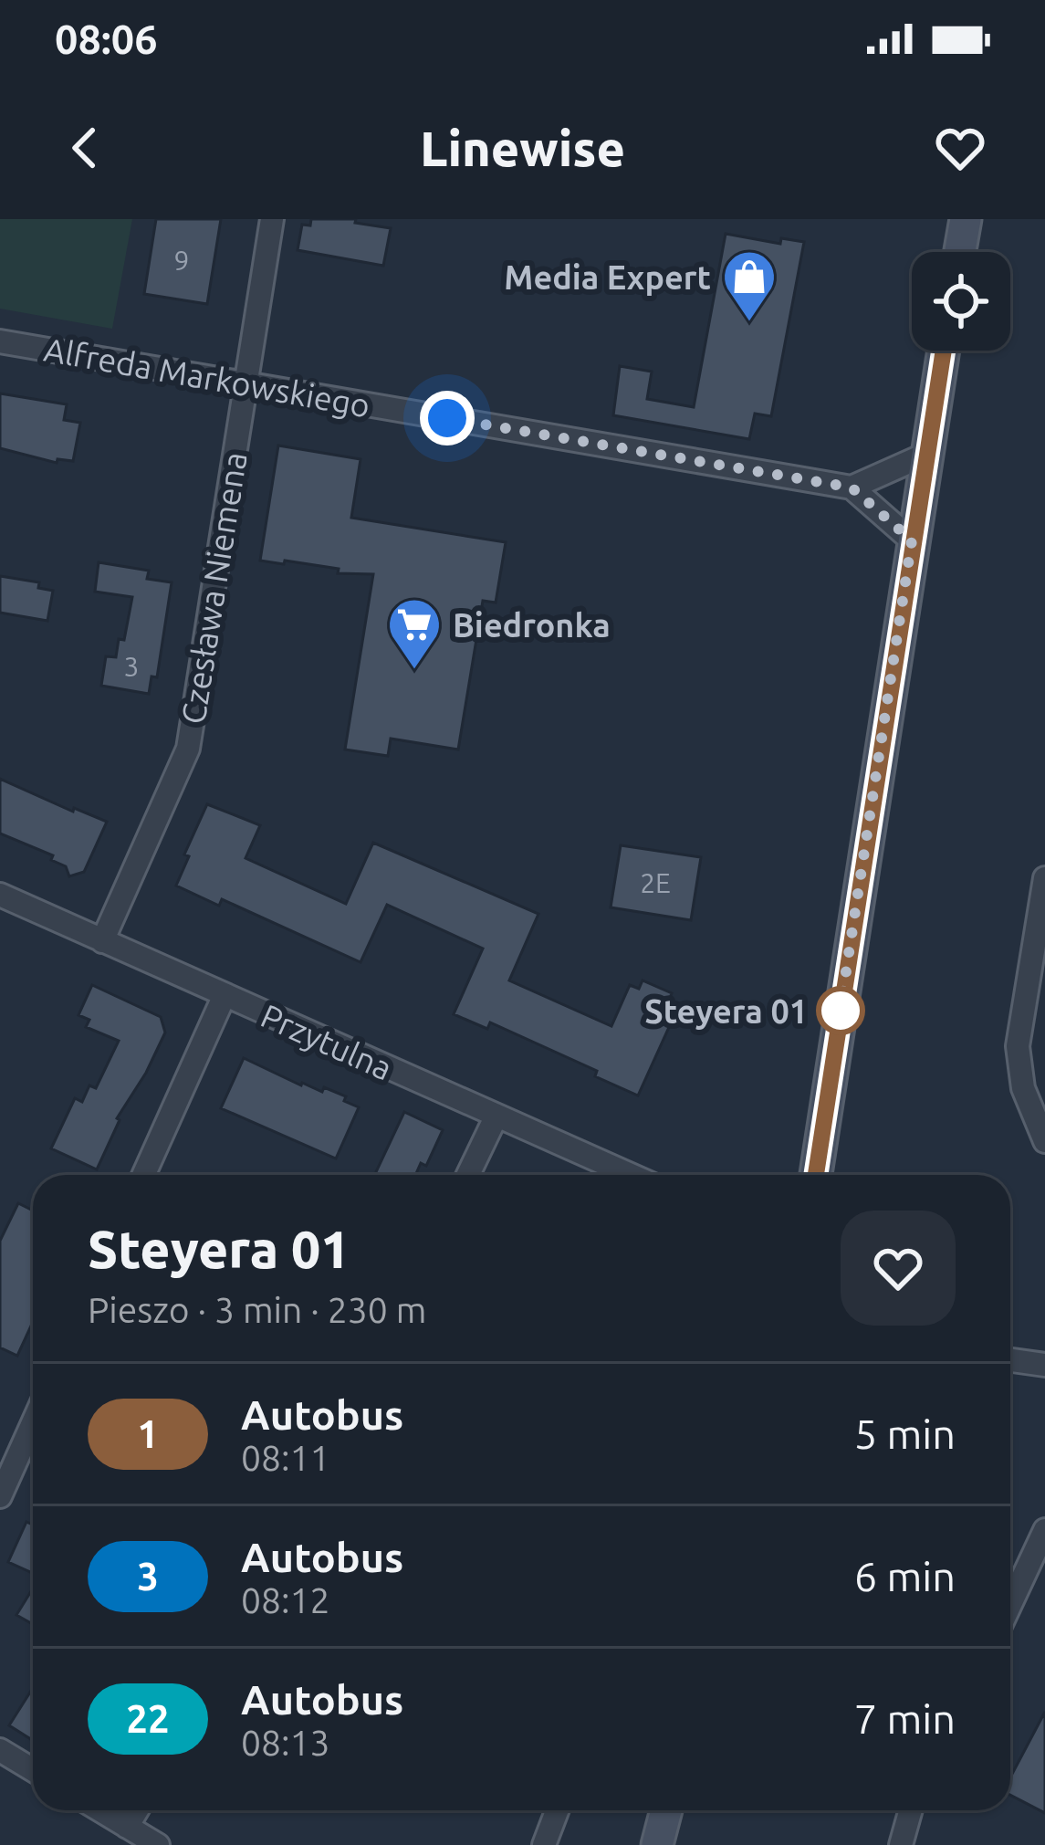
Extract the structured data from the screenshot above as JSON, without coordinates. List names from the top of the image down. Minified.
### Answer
{"streets":{"street":["Alfreda Markowskiego","Czesława Niemena","Przytulna"]},"crossings":[["Alfreda Markowskiego","Czesława Niemena"],["Czesława Niemena","Przytulna"]],"places":{"shop":["Media Expert"],"supermarket":["Biedronka"],"other":["Steyera 01"]},"lines":["bus line 1"],"house_numbers":["9","3","2E"],"page":{"status":"08:06","header":"Linewise","heading":["Steyera 01","Pieszo · 3 min · 230 m"],"list":[{"mark":"1","name":"Autobus","note":"08:11","value":"5 min"},{"mark":"3","name":"Autobus","note":"08:12","value":"6 min"},{"mark":"22","name":"Autobus","note":"08:13","value":"7 min"}]}}
